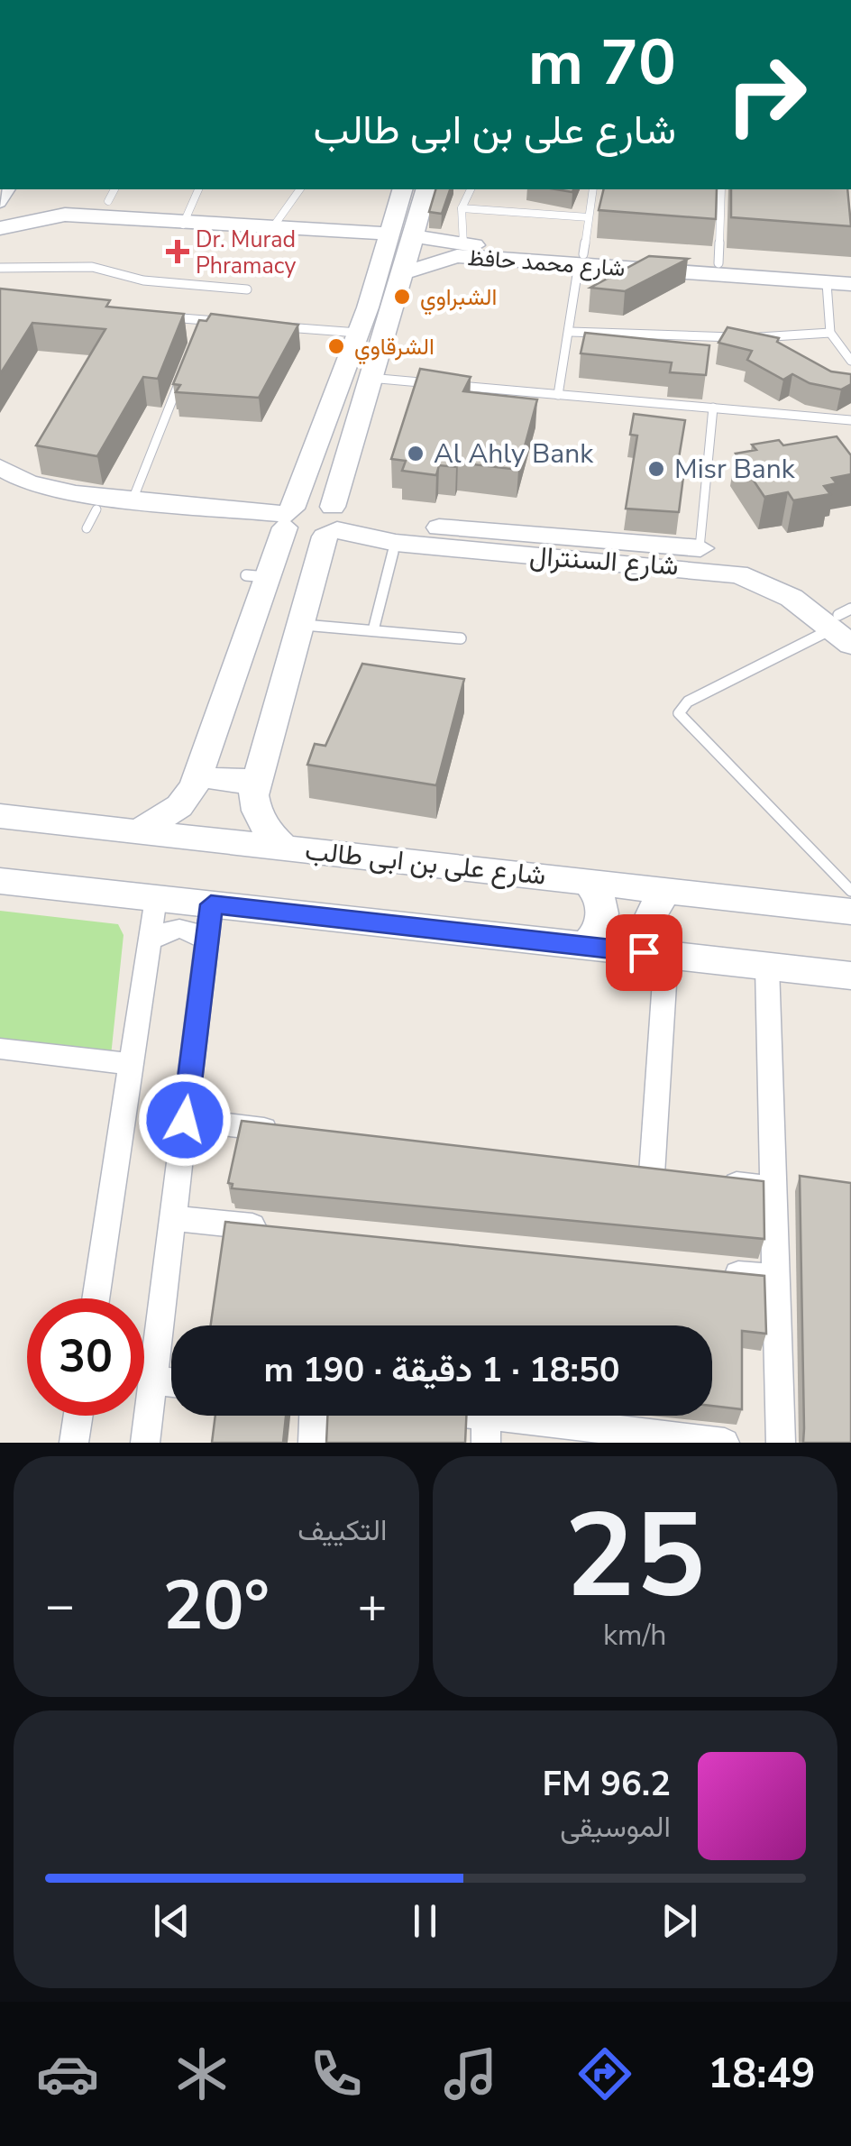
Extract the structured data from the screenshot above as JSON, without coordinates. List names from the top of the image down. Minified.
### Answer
{"streets":{"street":["شارع محمد حافظ","شارع السنترال","شارع على بن ابى طالب"]},"places":{"health":["Dr. Murad Phramacy"],"other":["الشبراوي","الشرقاوي","Al Ahly Bank","Misr Bank"]},"page":{"turn":["70 m","شارع على بن ابى طالب"],"limit":"30","trip":"18:50 · 1 دقيقة · 190 m","tile":[["25","km/h"],"التكييف"],"heat":["−","20°","+"],"song":["96.2 FM","الموسيقى"],"tabs":"18:49"}}
